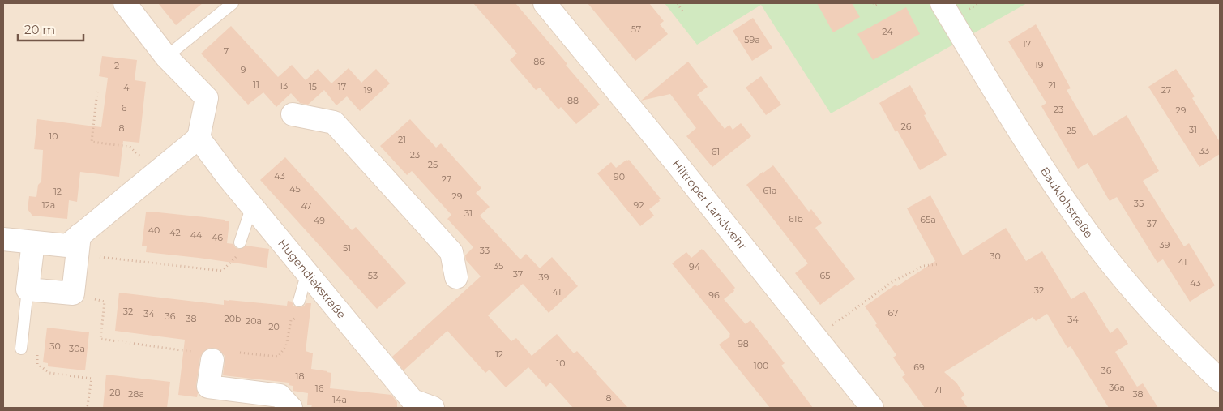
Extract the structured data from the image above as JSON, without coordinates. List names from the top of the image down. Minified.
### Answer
{"streets":{"street":["Bauklohstraße","Hiltroper Landwehr","Hugendiekstraße"]},"house_numbers":["57","24","59a","17","7","86","19","2","9","11","21","13","15","17","4","19","27","88","6","23","29","26","8","31","25","10","21","33","61","23","25","43","90","27","45","61a","12","29","35","12a","92","47","31","61b","65a","49","37","40","42","44","46","39","51","33","30","41","35","94","37","53","65","39","43","32","41","96","32","67","34","36","38","20b","34","20a","20","98","30","30a","12","10","100","69","36","18","36a","16","71","28","28a","38","8","14a"],"scale_bar":"20 m"}
